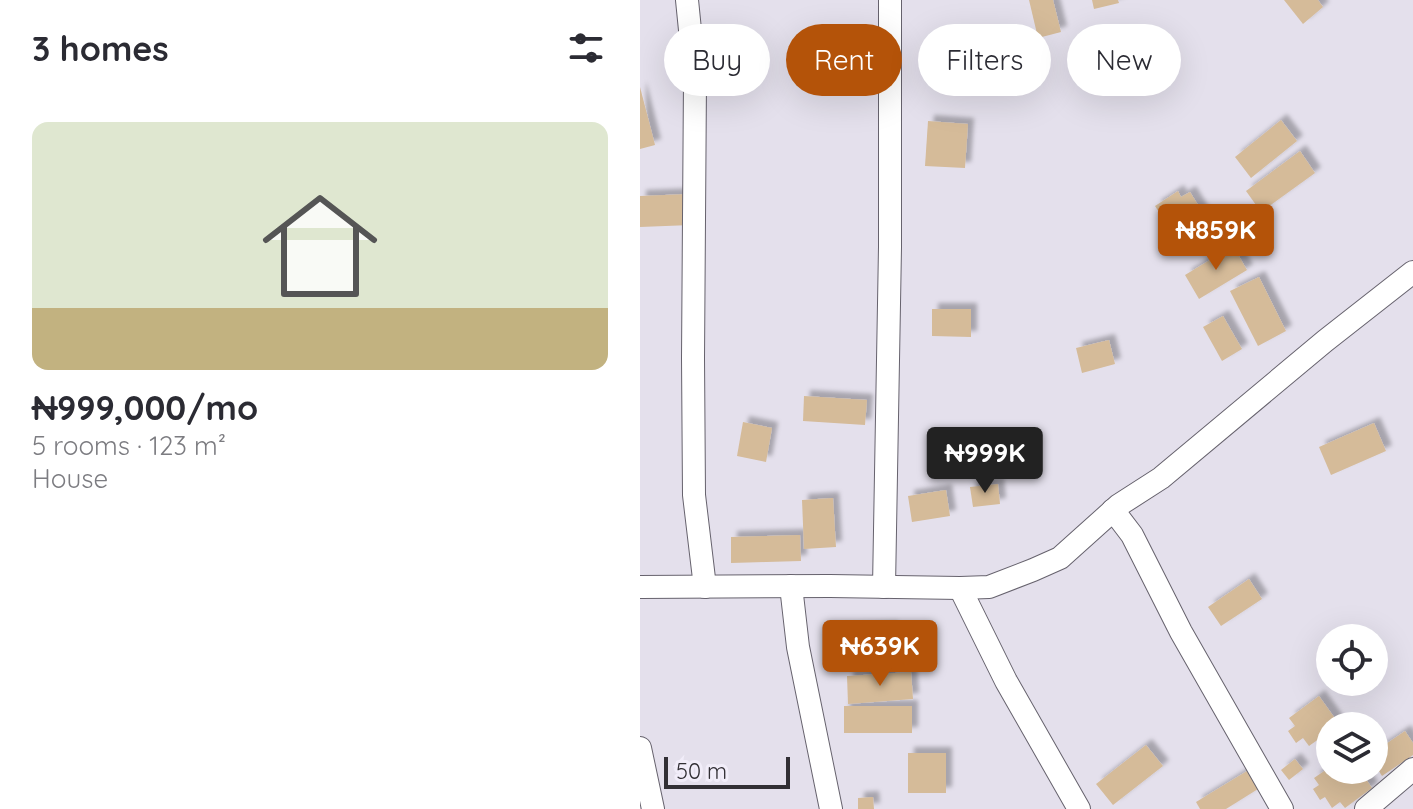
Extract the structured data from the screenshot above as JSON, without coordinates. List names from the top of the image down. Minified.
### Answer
{"scale_bar":"50 m","page":{"heading":"3 homes","chip":["Buy","Rent","Filters","New"],"list":[{"name":"₦999,000/mo","note":"5 rooms · 123 m² · House"}],"price":["₦859K","₦999K","₦639K"],"scale":"50 m"}}
